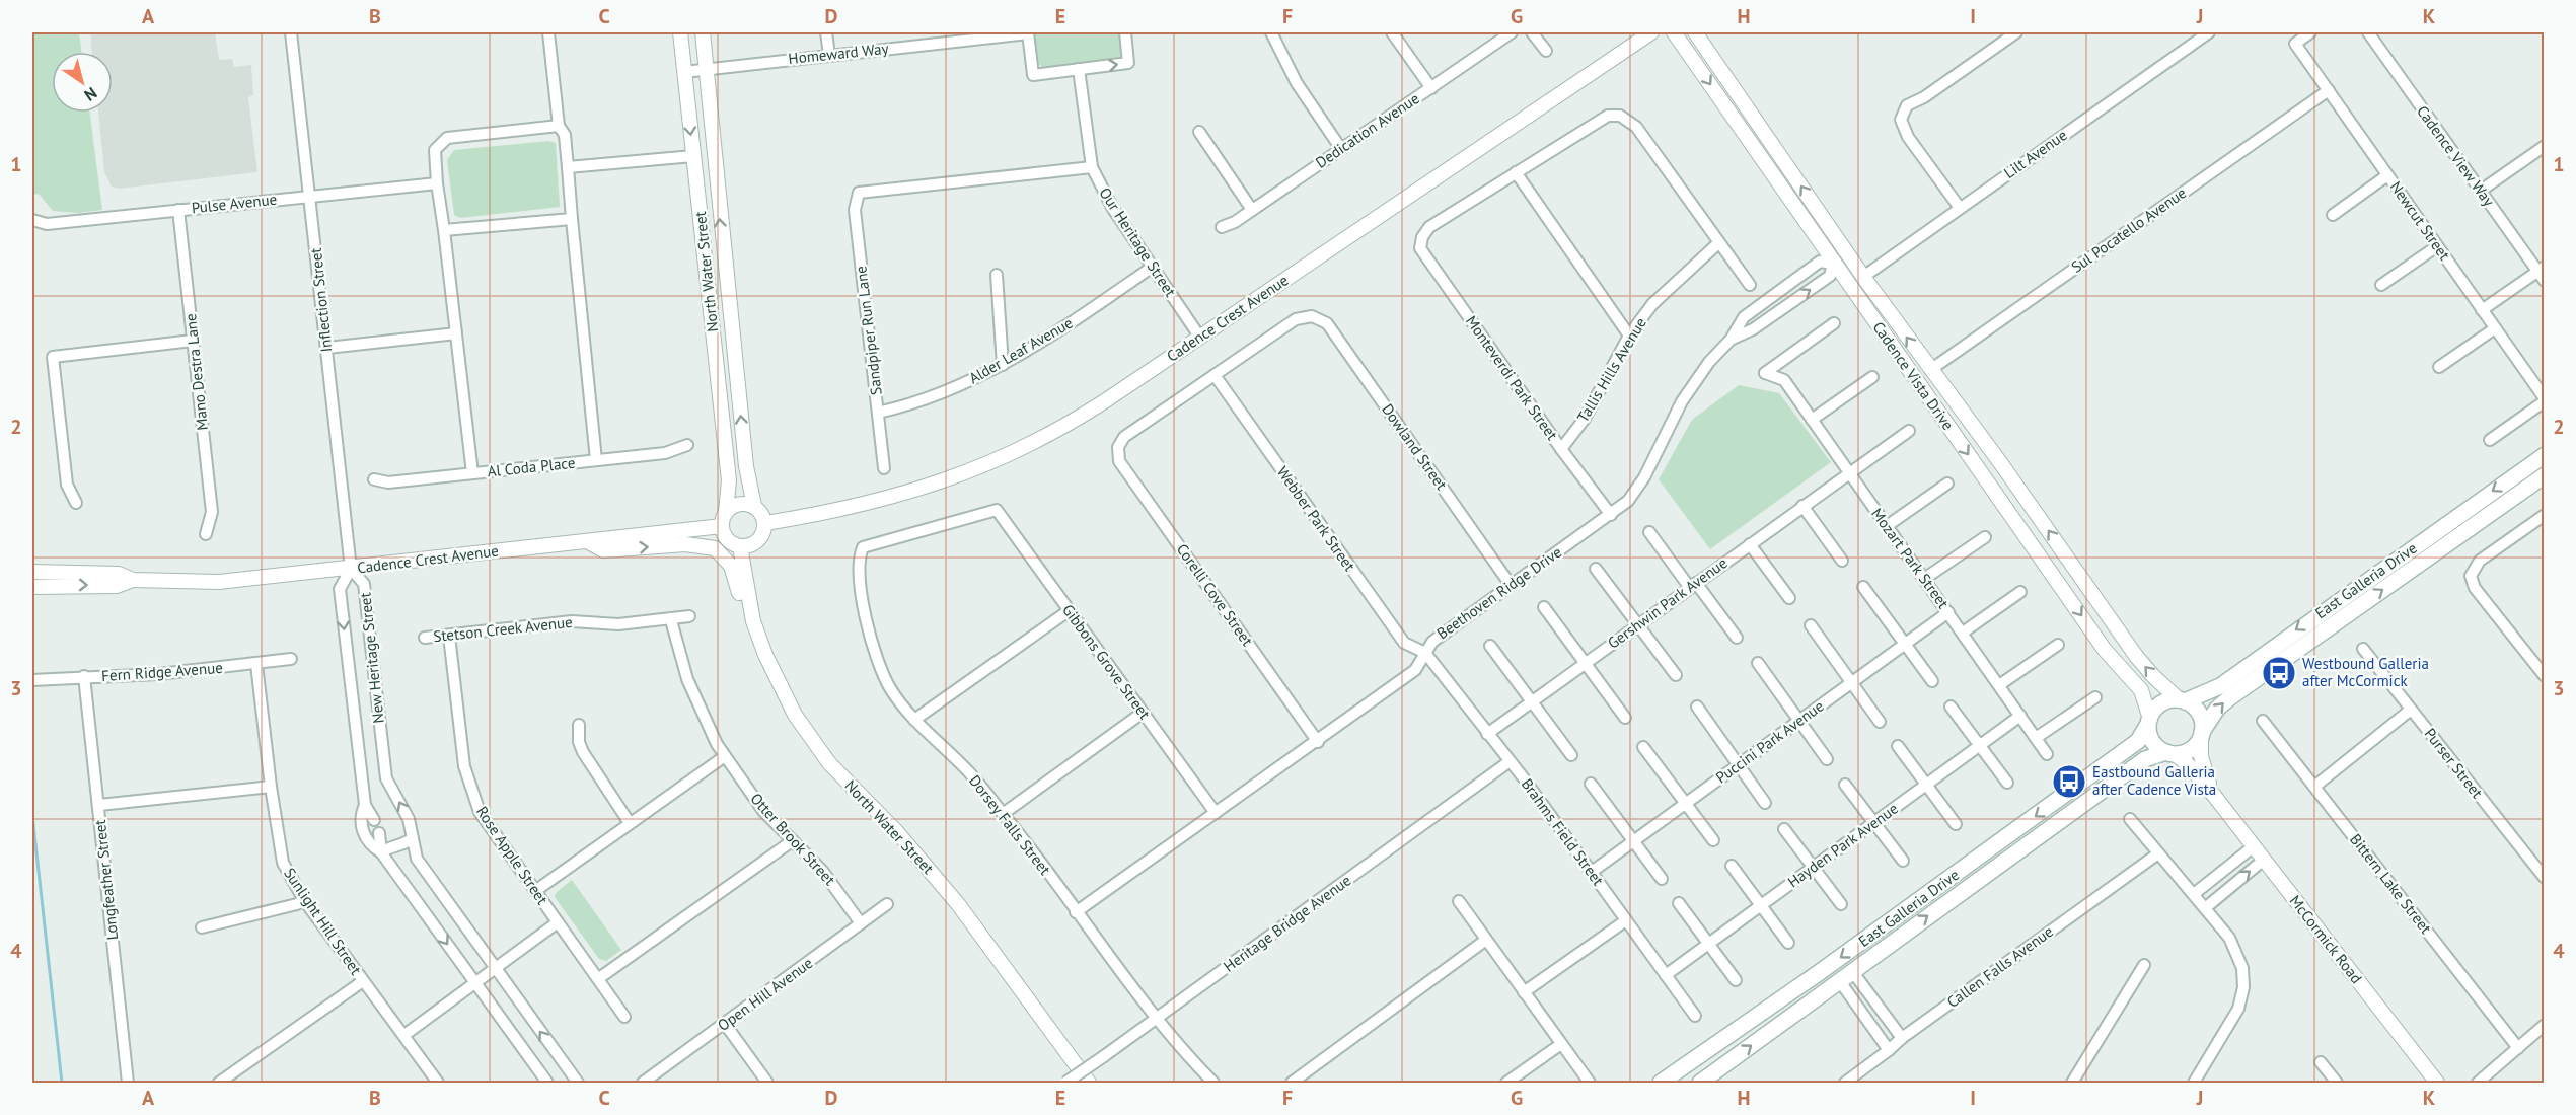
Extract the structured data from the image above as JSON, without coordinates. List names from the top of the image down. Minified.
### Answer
{"streets":{"main road":["East Galleria Drive"],"street":["Homeward Way","Dedication Avenue","Lilt Avenue","Cadence View Way","Pulse Avenue","Newcut Street","Sul Pocatello Avenue","Our Heritage Street","North Water Street","Inflection Street","Cadence Crest Avenue","Sandpiper Run Lane","Alder Leaf Avenue","Tallis Hills Avenue","Mano Destra Lane","Cadence Vista Drive","Monteverdi Park Street","Dowland Street","Al Coda Place","Webber Park Street","Mozart Park Street","Beethoven Ridge Drive","Corelli Cove Street","Gershwin Park Avenue","Stetson Creek Avenue","New Heritage Street","Gibbons Grove Street","Fern Ridge Avenue","Puccini Park Avenue","Purser Street","Dorsey Falls Street","Brahms Field Street","Otter Brook Street","Hayden Park Avenue","Rose Apple Street","Longfeather Street","Bittern Lake Street","Sunlight Hill Street","Heritage Bridge Avenue","McCormick Road","Callen Falls Avenue","Open Hill Avenue"]},"crossings":[["Homeward Way","Our Heritage Street"],["Homeward Way","North Water Street"],["Lilt Avenue","Cadence Vista Drive"],["Pulse Avenue","Inflection Street"],["Pulse Avenue","Mano Destra Lane"],["Newcut Street","Sul Pocatello Avenue"],["Sul Pocatello Avenue","Cadence Vista Drive"],["Our Heritage Street","Cadence Crest Avenue"],["Our Heritage Street","Sandpiper Run Lane"],["Our Heritage Street","Alder Leaf Avenue"],["North Water Street","Cadence Crest Avenue"],["Inflection Street","Cadence Crest Avenue"],["Inflection Street","New Heritage Street"],["Cadence Crest Avenue","New Heritage Street"],["Sandpiper Run Lane","Alder Leaf Avenue"],["Tallis Hills Avenue","Monteverdi Park Street"],["Cadence Vista Drive","East Galleria Drive"],["Cadence Vista Drive","Beethoven Ridge Drive"],["Cadence Vista Drive","McCormick Road"],["Monteverdi Park Street","Beethoven Ridge Drive"],["Dowland Street","Webber Park Street"],["Dowland Street","Beethoven Ridge Drive"],["Dowland Street","Corelli Cove Street"],["Webber Park Street","Beethoven Ridge Drive"],["Webber Park Street","Corelli Cove Street"],["Webber Park Street","Brahms Field Street"],["Mozart Park Street","Gershwin Park Avenue"],["Mozart Park Street","Puccini Park Avenue"],["Mozart Park Street","Hayden Park Avenue"],["East Galleria Drive","McCormick Road"],["Beethoven Ridge Drive","Corelli Cove Street"],["Beethoven Ridge Drive","Gibbons Grove Street"],["Beethoven Ridge Drive","Dorsey Falls Street"],["Beethoven Ridge Drive","Brahms Field Street"],["Gershwin Park Avenue","Brahms Field Street"],["Stetson Creek Avenue","Otter Brook Street"],["Stetson Creek Avenue","Rose Apple Street"],["Gibbons Grove Street","Dorsey Falls Street"],["Fern Ridge Avenue","Longfeather Street"],["Fern Ridge Avenue","Sunlight Hill Street"],["Puccini Park Avenue","Brahms Field Street"],["Dorsey Falls Street","Heritage Bridge Avenue"],["Brahms Field Street","Hayden Park Avenue"],["Brahms Field Street","Heritage Bridge Avenue"],["Otter Brook Street","Open Hill Avenue"]],"places":{"bus stop":["Westbound Galleria after McCormick","Eastbound Galleria after Cadence Vista"]},"north":"bottom right","grid":{"columns":["A","B","C","D","E","F","G","H","I","J","K"],"rows":["1","2","3","4"]}}
